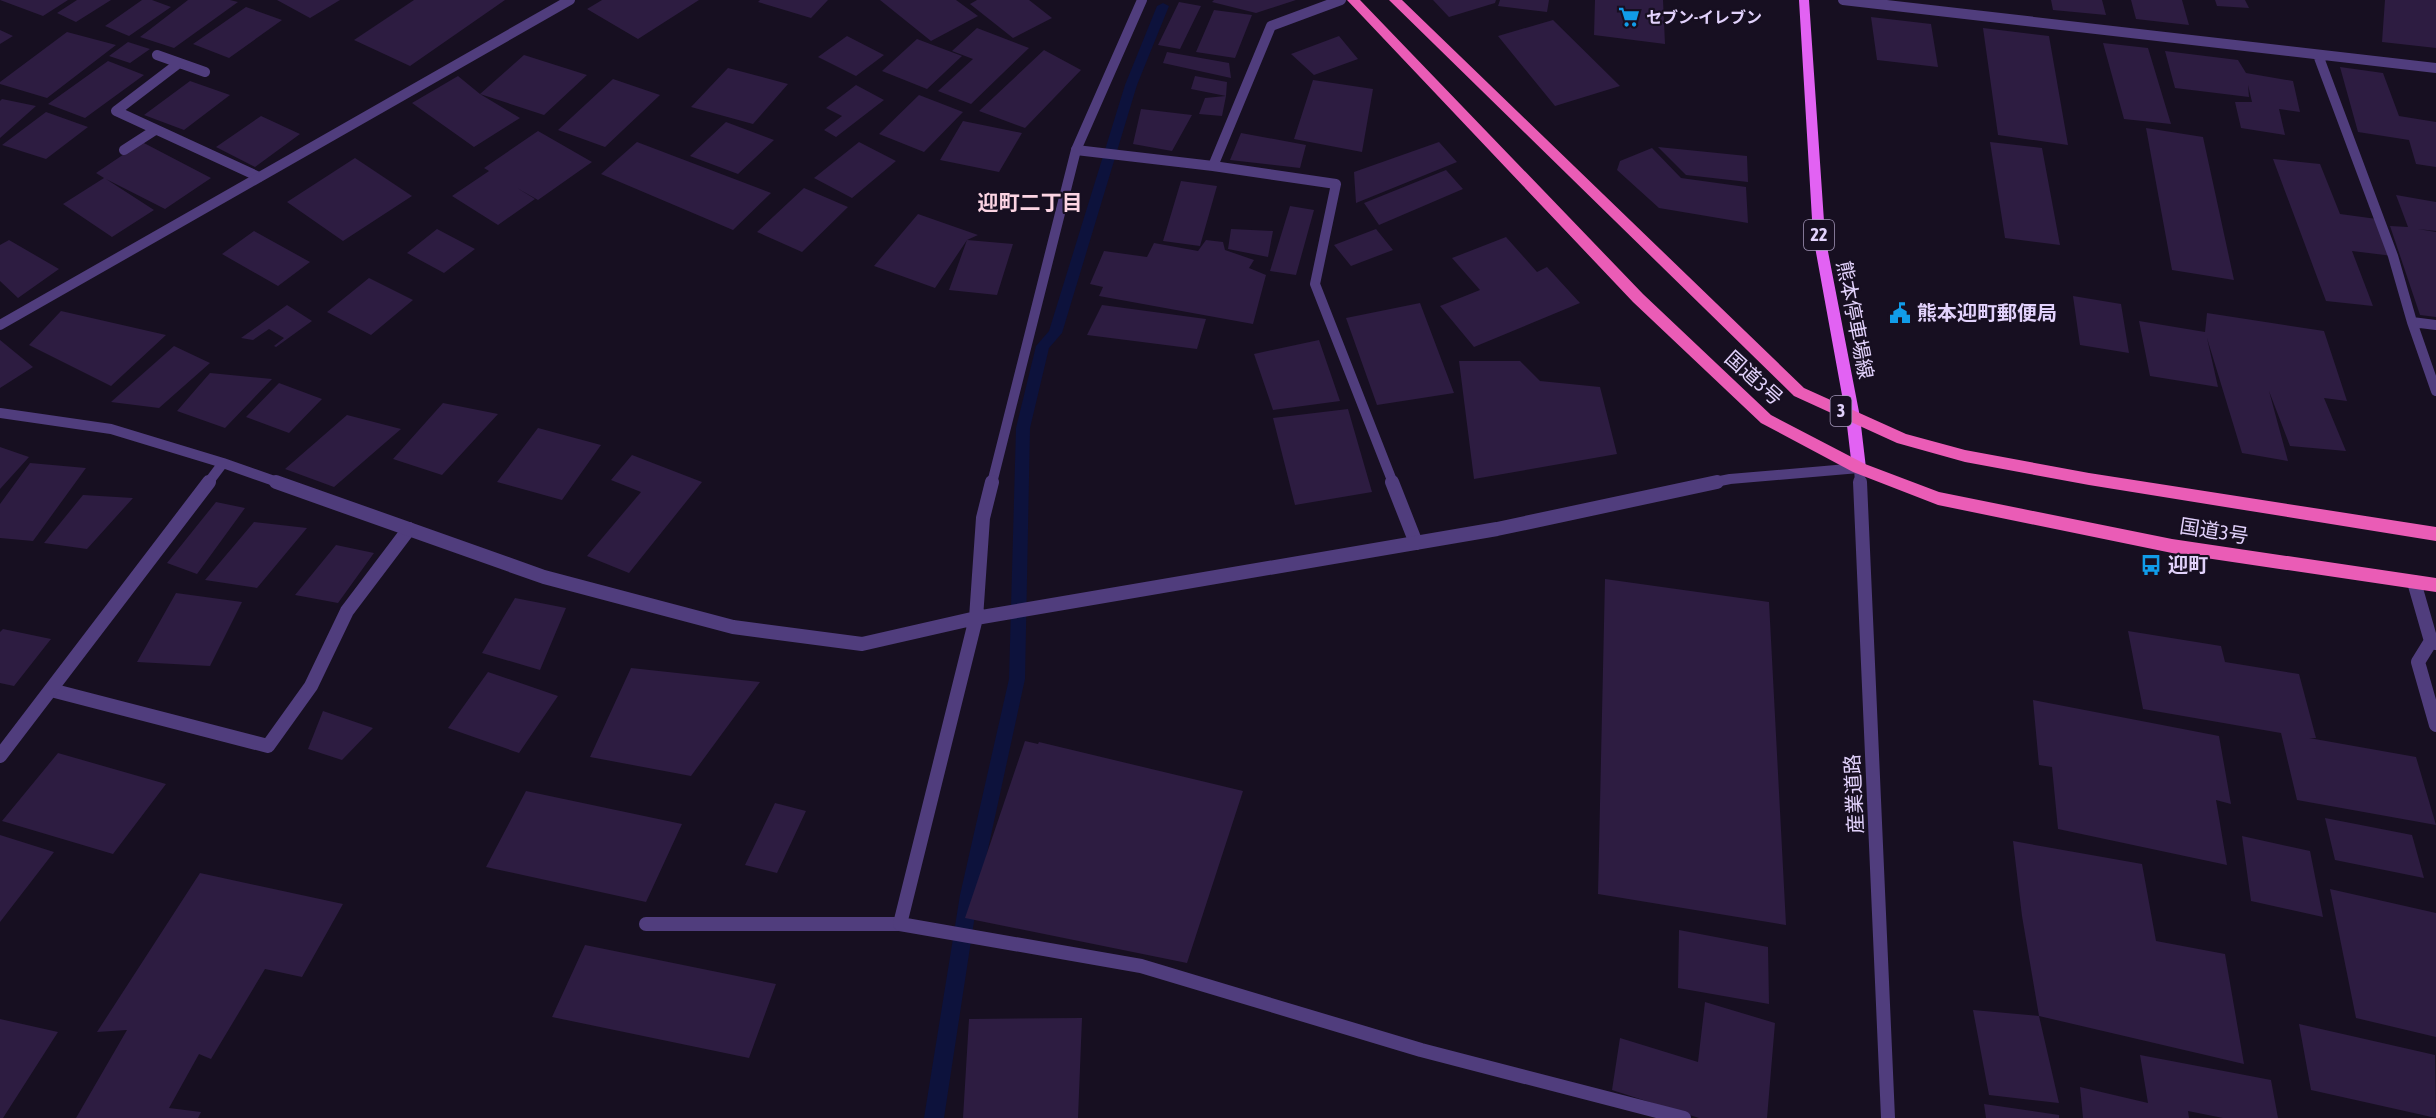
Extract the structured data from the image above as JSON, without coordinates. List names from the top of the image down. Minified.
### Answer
{"streets":{"highway":["国道3号","3"],"main road":["22","熊本停車場線"],"street":["産業道路"]},"crossings":[["熊本停車場線","国道3号"],["熊本停車場線","産業道路"],["国道3号","産業道路"]],"districts":["迎町二丁目"],"places":{"supermarket":["セブン-イレブン"],"public building":["熊本迎町郵便局"],"bus stop":["迎町"]}}
